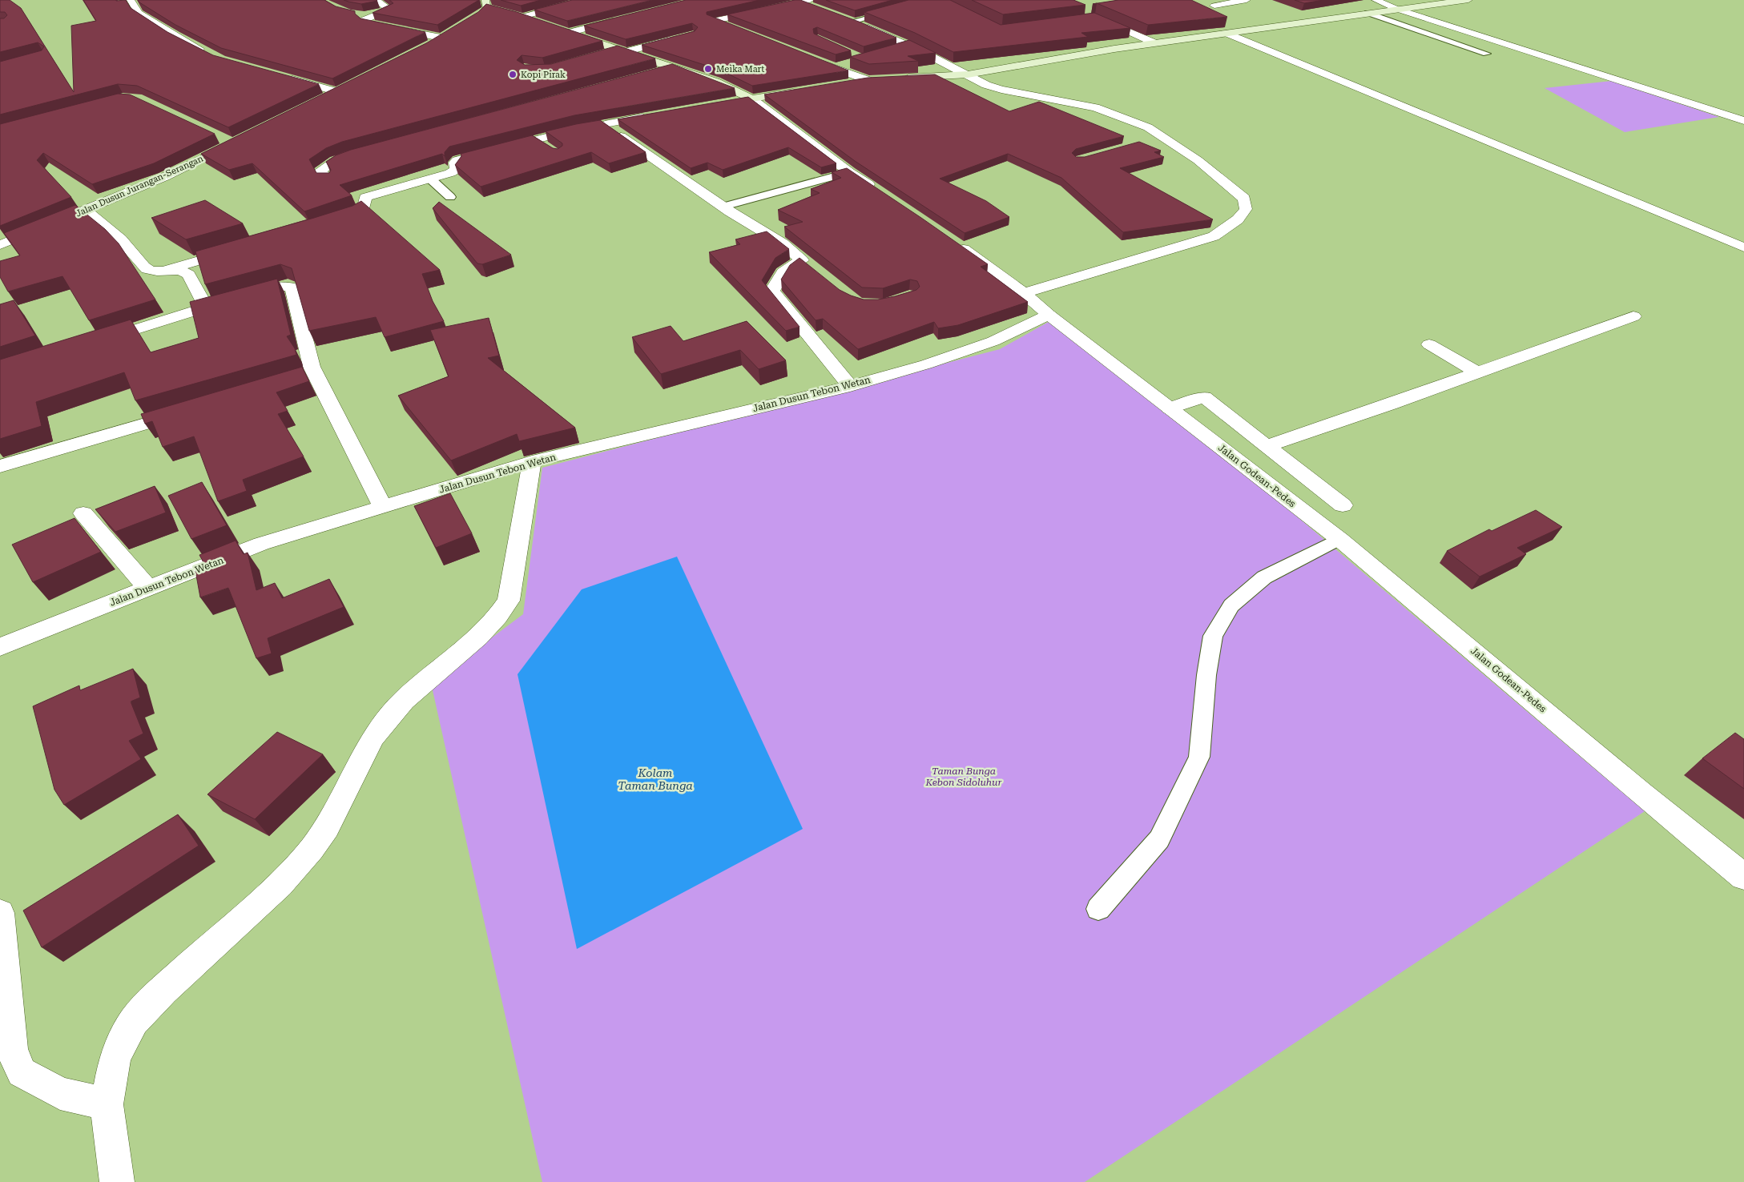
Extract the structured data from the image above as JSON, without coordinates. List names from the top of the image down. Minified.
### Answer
{"streets":{"street":["Jalan Dusun Jurangan-Serangan","Jalan Dusun Tebon Wetan","Jalan Godean-Pedes"]},"crossings":[["Jalan Dusun Tebon Wetan","Jalan Godean-Pedes"]],"water":["Kolam Taman Bunga"],"parks":["Taman Bunga Kebon Sidoluhur"],"places":["Meika Mart","Kopi Pirak"]}
